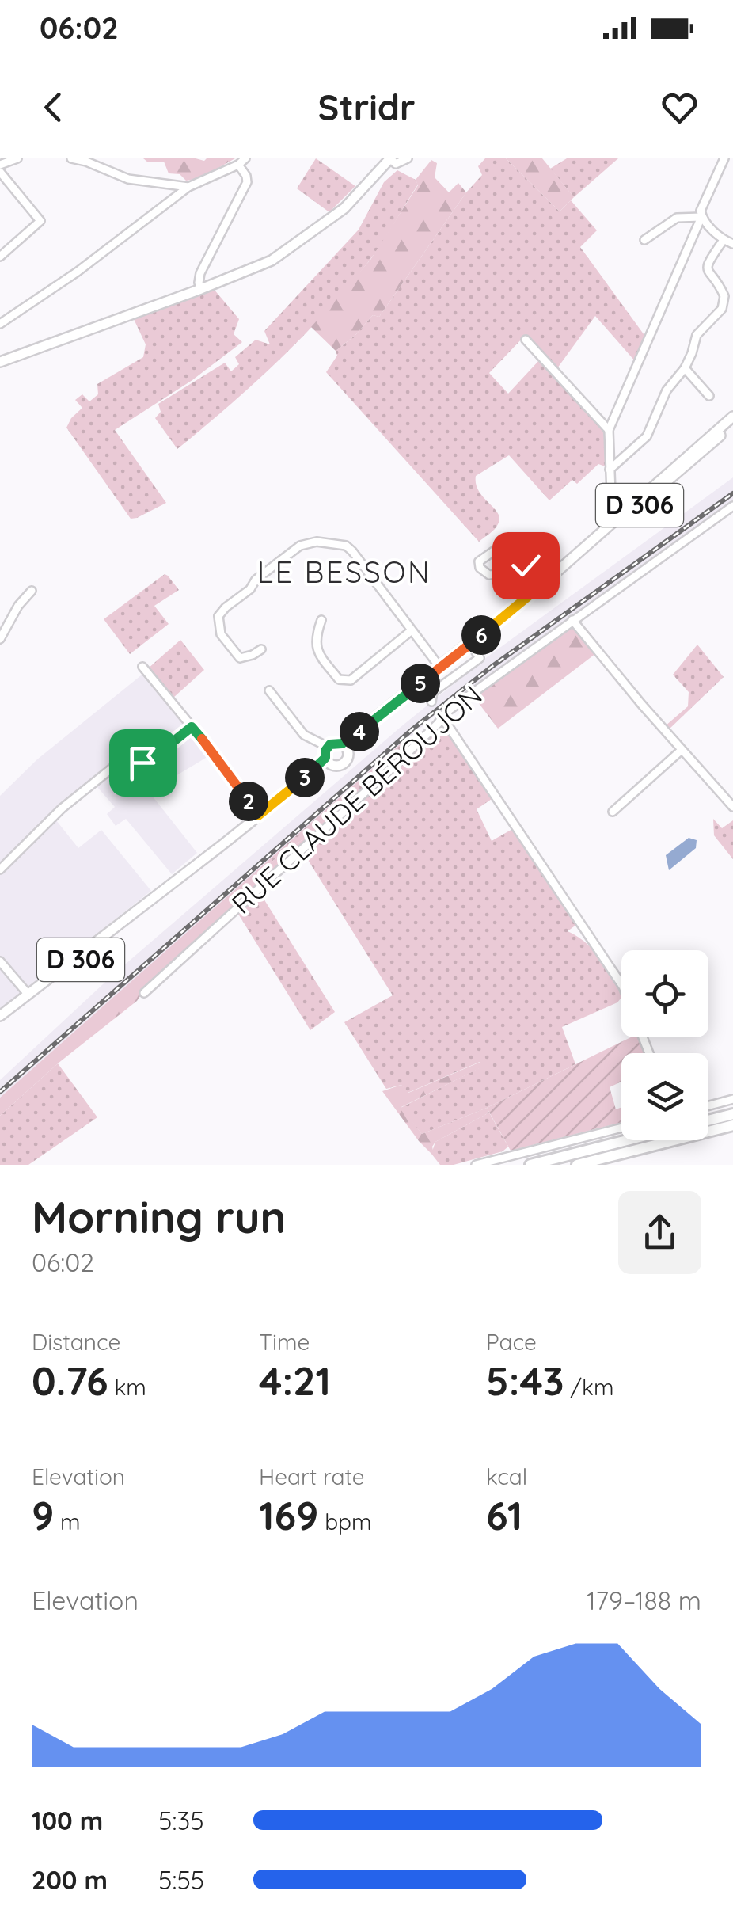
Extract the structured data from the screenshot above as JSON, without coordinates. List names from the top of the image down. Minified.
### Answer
{"streets":{"main road":["D 306"],"street":["RUE CLAUDE BÉROUJON"]},"districts":["LE BESSON"],"page":{"status":"06:02","header":"Stridr","pins":["6","5","4","3","2"],"heading":["Morning run","06:02"],"stats":[["Distance","0.76 km"],["Time","4:21"],["Pace","5:43 /km"],["Elevation","9 m"],["Heart rate","169 bpm"],["kcal","61"]],"chart":["Elevation","179–188 m"],"list":[{"name":"100 m","note":"5:35"},{"name":"200 m","note":"5:55"}]}}
